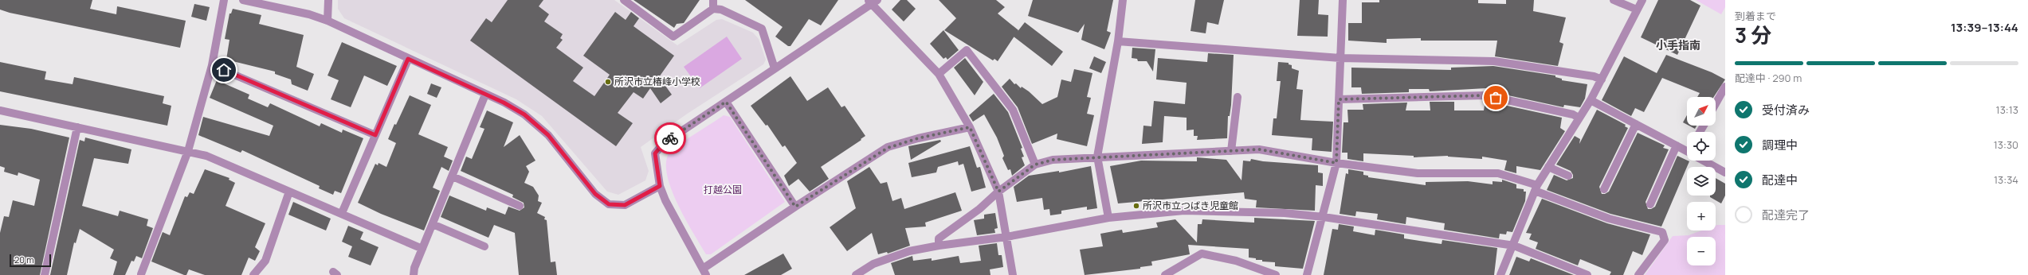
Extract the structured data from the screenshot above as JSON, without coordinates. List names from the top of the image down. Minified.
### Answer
{"districts":["小手指南"],"parks":["打越公園"],"places":["所沢市立椿峰小学校","所沢市立つばき児童館"],"scale_bar":"20 m","north":"top right","page":{"heading":["3 分","到着まで","13:39–13:44"],"bar":"配達中 · 290 m","list":[["受付済み","13:13"],["調理中","13:30"],["配達中","13:34"],"配達完了"],"map_buttons":["+","−"],"scale":"20 m"}}
